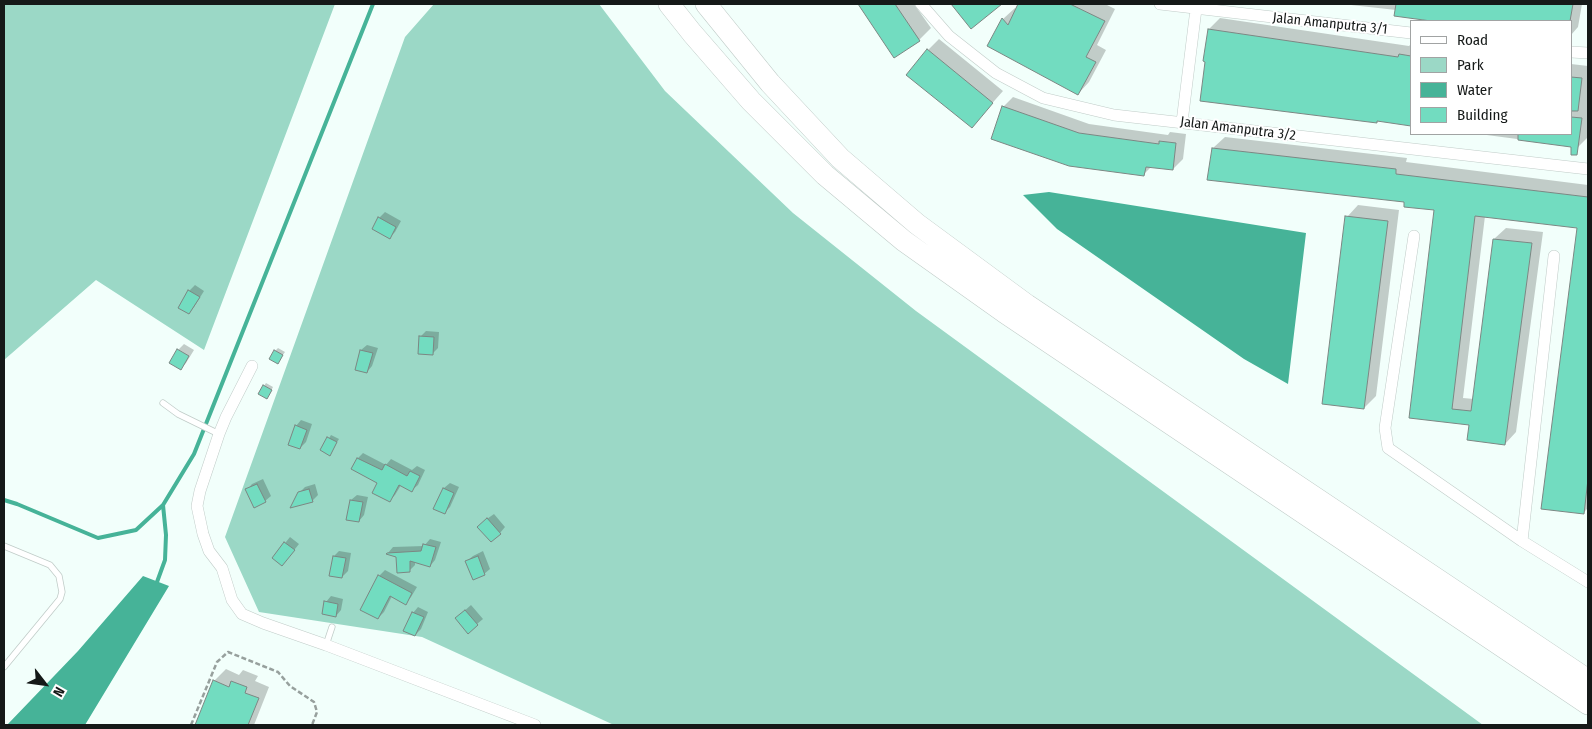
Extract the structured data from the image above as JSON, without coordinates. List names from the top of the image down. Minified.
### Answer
{"streets":{"street":["Jalan Amanputra 3/1","Jalan Amanputra 3/2"]},"legend":["Road","Park","Water","Building"],"north":"bottom right"}
